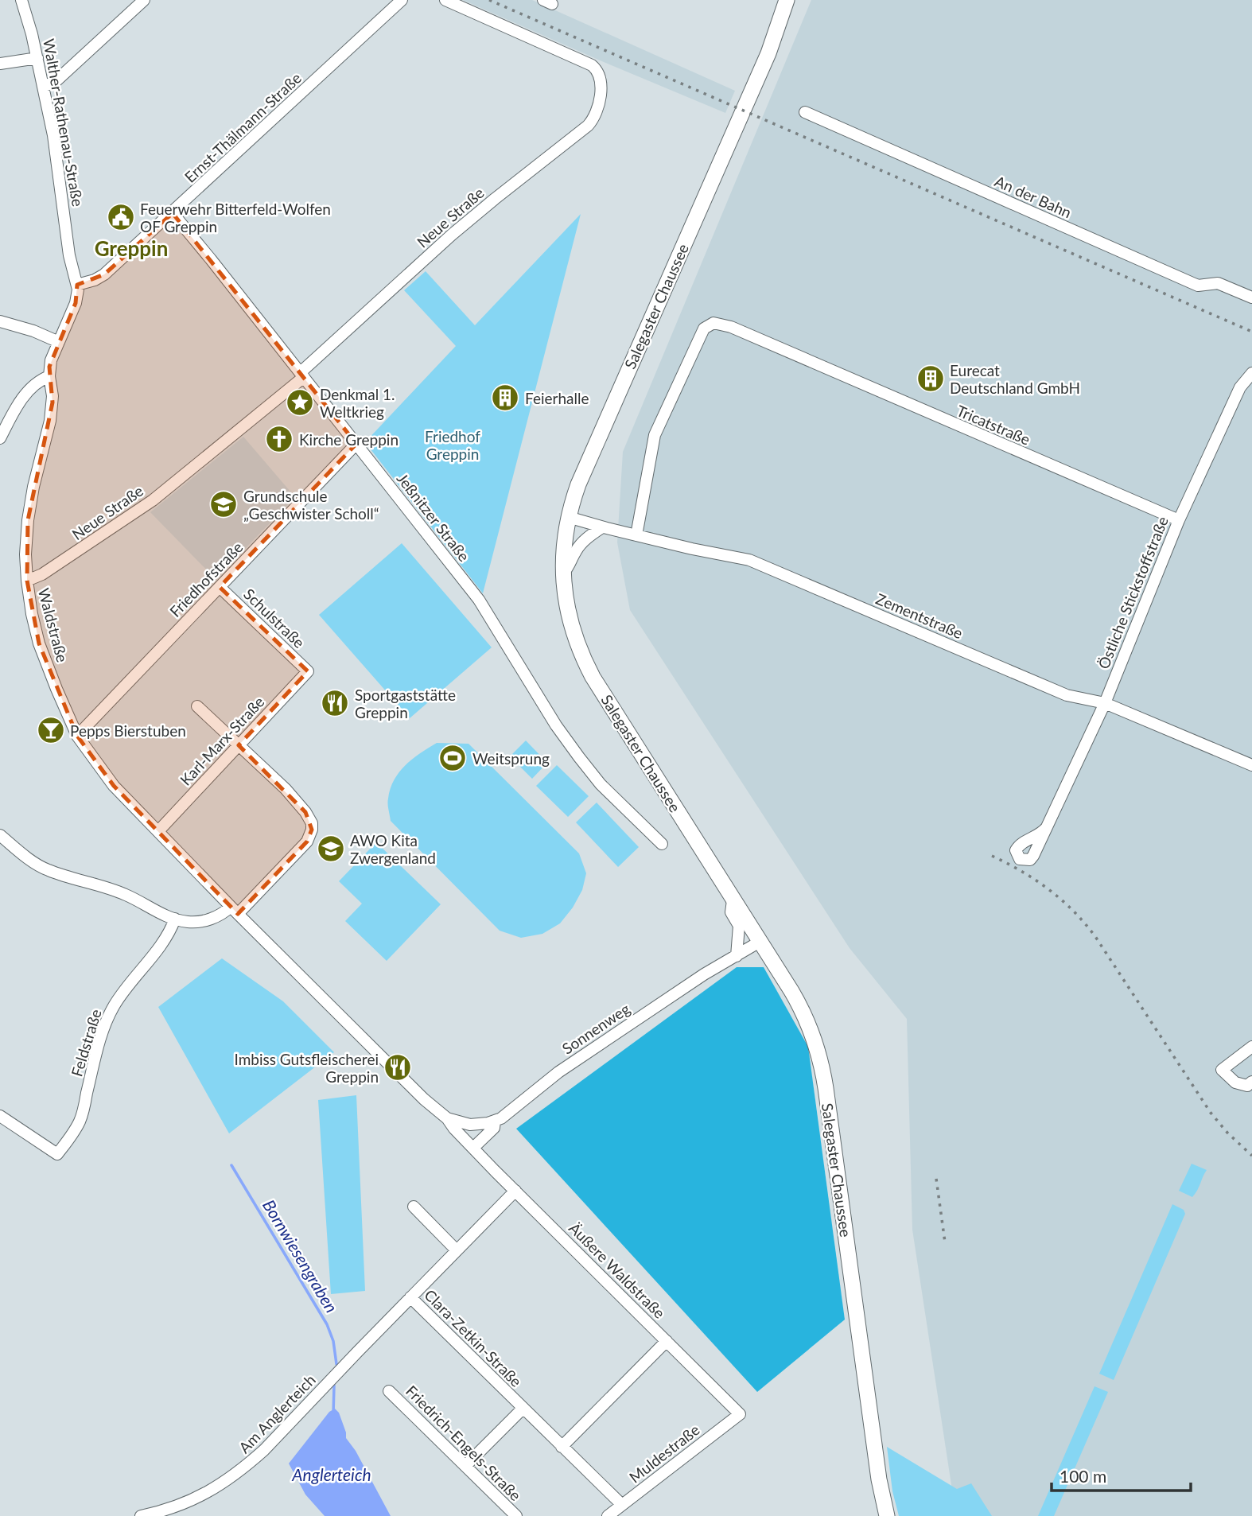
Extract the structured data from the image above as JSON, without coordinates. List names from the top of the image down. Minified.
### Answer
{"streets":{"main road":["Salegaster Chaussee"],"street":["Walther-Rathenau-Straße","Ernst-Thälmann-Straße","An der Bahn","Neue Straße","Tricatstraße","Jeßnitzer Straße","Friedhofstraße","Östliche Stickstoffstraße","Zementstraße","Schulstraße","Waldstraße","Karl-Marx-Straße","Sonnenweg","Feldstraße","Äußere Waldstraße","Clara-Zetkin-Straße","Am Anglerteich","Friedrich-Engels-Straße","Muldestraße"]},"crossings":[["Walther-Rathenau-Straße","Ernst-Thälmann-Straße"],["Walther-Rathenau-Straße","Waldstraße"],["Ernst-Thälmann-Straße","Jeßnitzer Straße"],["Ernst-Thälmann-Straße","Waldstraße"],["Neue Straße","Jeßnitzer Straße"],["Neue Straße","Waldstraße"],["Salegaster Chaussee","Zementstraße"],["Salegaster Chaussee","Sonnenweg"],["Tricatstraße","Östliche Stickstoffstraße"],["Tricatstraße","Zementstraße"],["Jeßnitzer Straße","Friedhofstraße"],["Friedhofstraße","Schulstraße"],["Friedhofstraße","Waldstraße"],["Östliche Stickstoffstraße","Zementstraße"],["Schulstraße","Karl-Marx-Straße"],["Waldstraße","Karl-Marx-Straße"],["Waldstraße","Äußere Waldstraße"],["Sonnenweg","Äußere Waldstraße"],["Äußere Waldstraße","Clara-Zetkin-Straße"],["Äußere Waldstraße","Muldestraße"],["Clara-Zetkin-Straße","Am Anglerteich"],["Clara-Zetkin-Straße","Muldestraße"]],"districts":["Greppin"],"water":["Bornwiesengraben","Anglerteich"],"parks":["Friedhof Greppin"],"places":{"public building":["Feuerwehr Bitterfeld-Wolfen OF Greppin"],"building":["Eurecat Deutschland GmbH","Feierhalle"],"place":["Denkmal 1. Weltkrieg"],"church":["Kirche Greppin"],"school or university":["Grundschule „Geschwister Scholl“","AWO Kita Zwergenland"],"restaurant":["Sportgaststätte Greppin","Imbiss Gutsfleischerei Greppin"],"bar":["Pepps Bierstuben"],"sports":["Weitsprung"]},"scale_bar":"100 m"}
